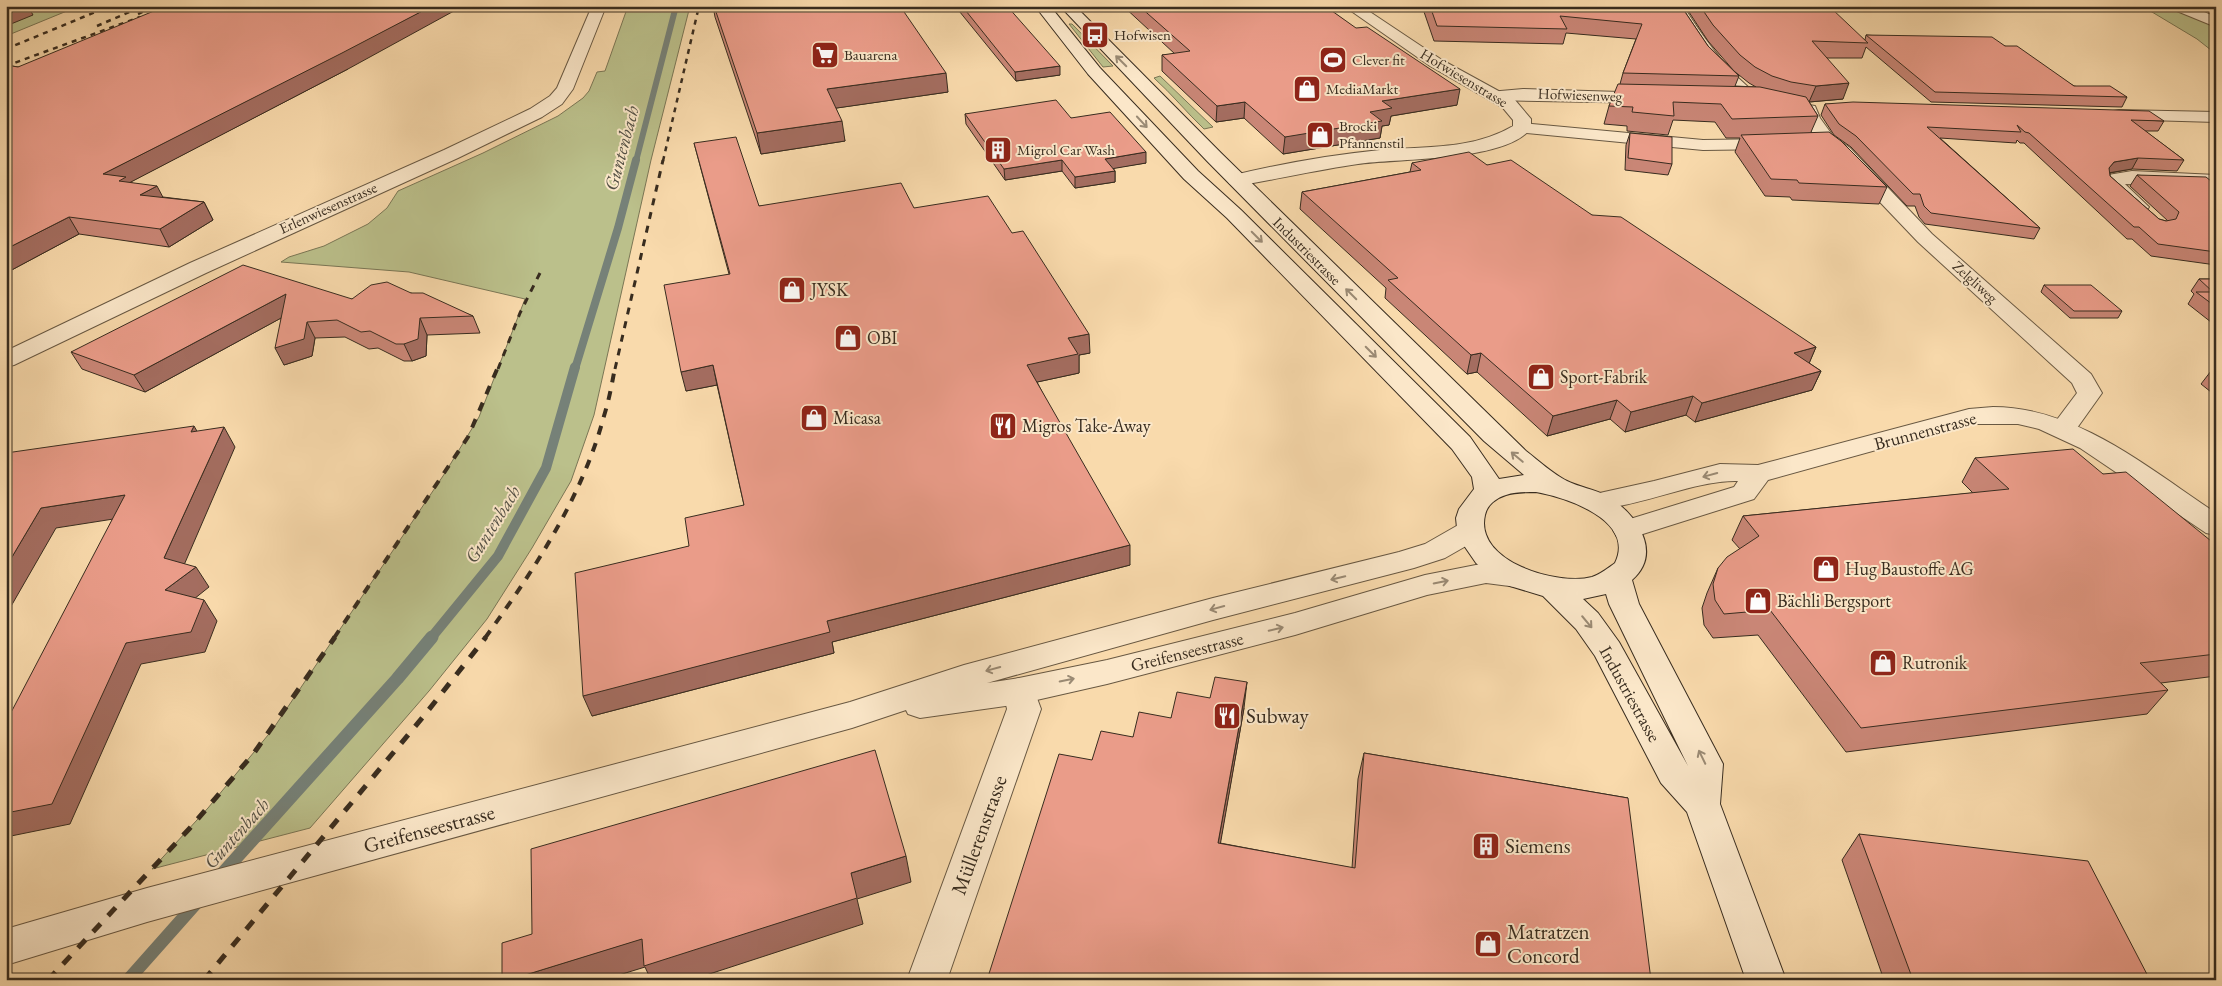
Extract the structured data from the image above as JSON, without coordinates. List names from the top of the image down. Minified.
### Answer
{"streets":{"street":["Hofwiesenstrasse","Hofwiesenweg","Erlenwiesenstrasse","Industriestrasse","Zelgliweg","Brunnenstrasse","Greifenseestrasse","Müllerenstrasse"]},"crossings":[["Hofwiesenstrasse","Hofwiesenweg"],["Hofwiesenstrasse","Industriestrasse"],["Industriestrasse","Brunnenstrasse"],["Industriestrasse","Greifenseestrasse"],["Zelgliweg","Brunnenstrasse"],["Brunnenstrasse","Greifenseestrasse"],["Greifenseestrasse","Müllerenstrasse"]],"water":["Guntenbach"],"places":{"bus stop":["Hofwisen"],"supermarket":["Bauarena"],"sports":["Clever fit"],"shop":["MediaMarkt","Brocki Pfannenstil","JYSK","OBI","Sport-Fabrik","Micasa","Hug Baustoffe AG","Bächli Bergsport","Rutronik","Matratzen Concord"],"building":["Migrol Car Wash","Siemens"],"restaurant":["Migros Take-Away","Subway"]}}
